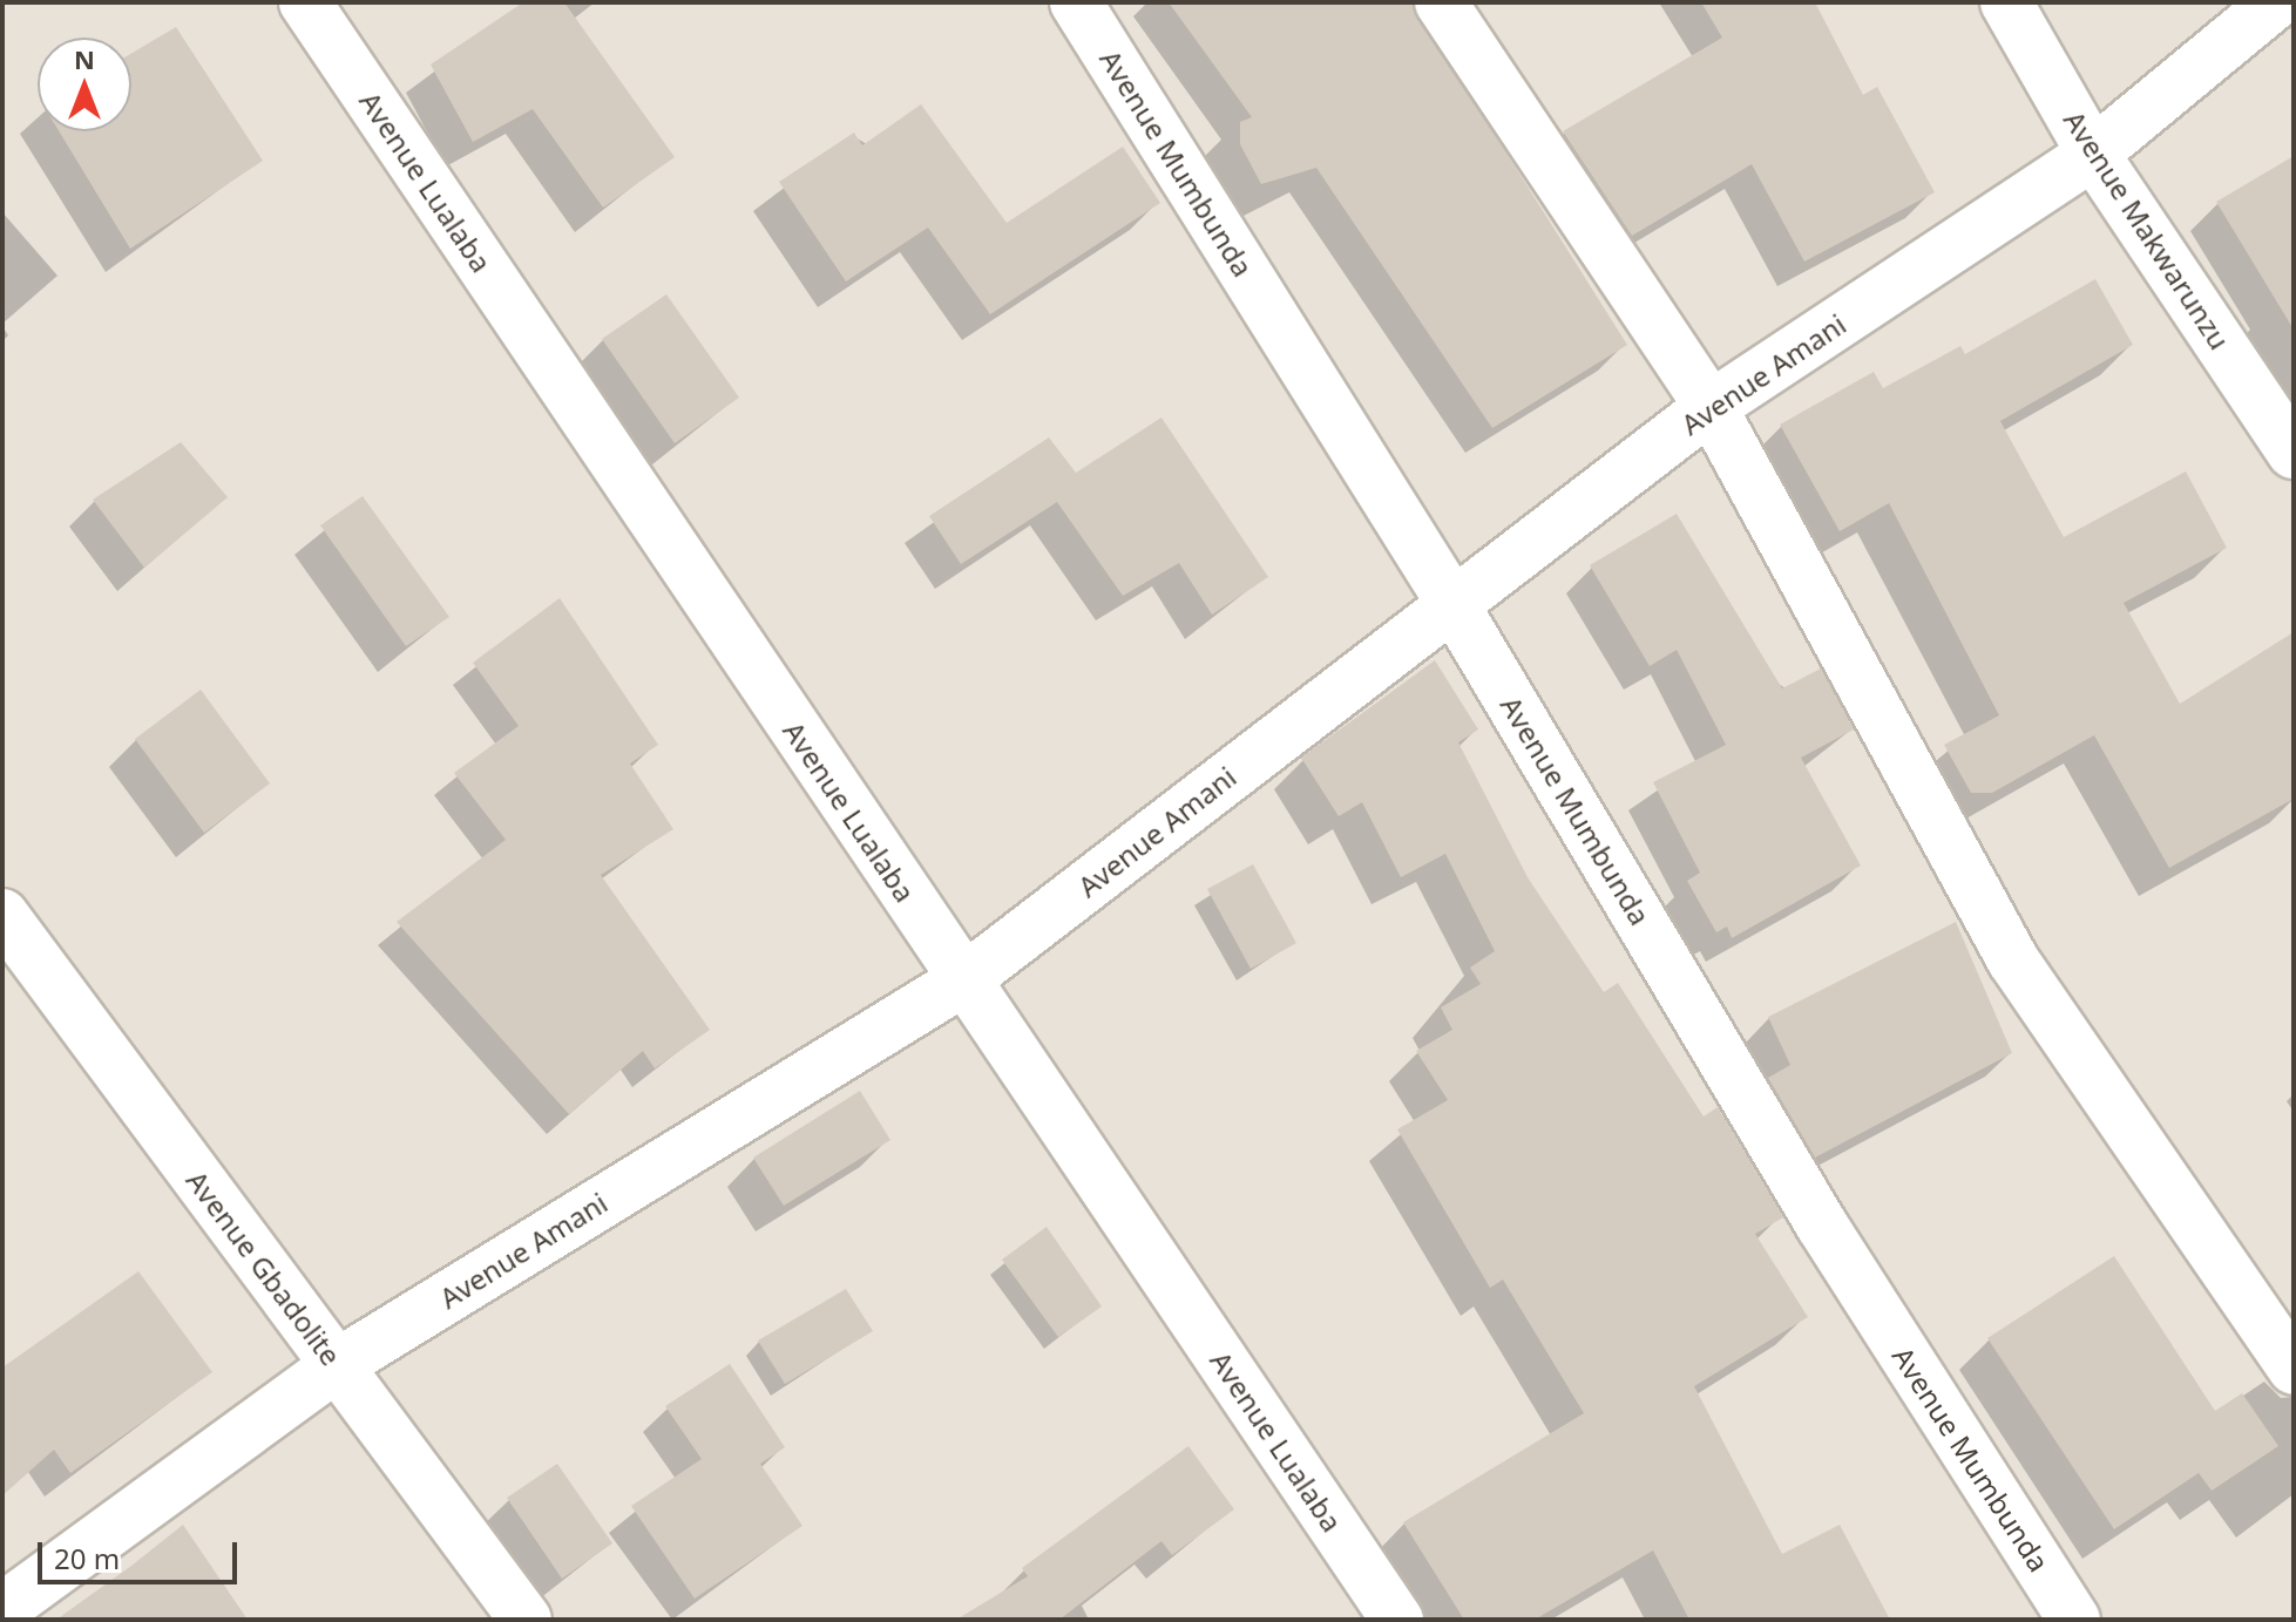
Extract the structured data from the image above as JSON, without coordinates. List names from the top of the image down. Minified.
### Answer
{"streets":{"street":["Avenue Mumbunda","Avenue Lualaba","Avenue Makwarunzu","Avenue Amani","Avenue Gbadolite"]},"crossings":[["Avenue Mumbunda","Avenue Amani"],["Avenue Lualaba","Avenue Amani"],["Avenue Makwarunzu","Avenue Amani"],["Avenue Amani","Avenue Gbadolite"]],"scale_bar":"20 m","north":"top"}
